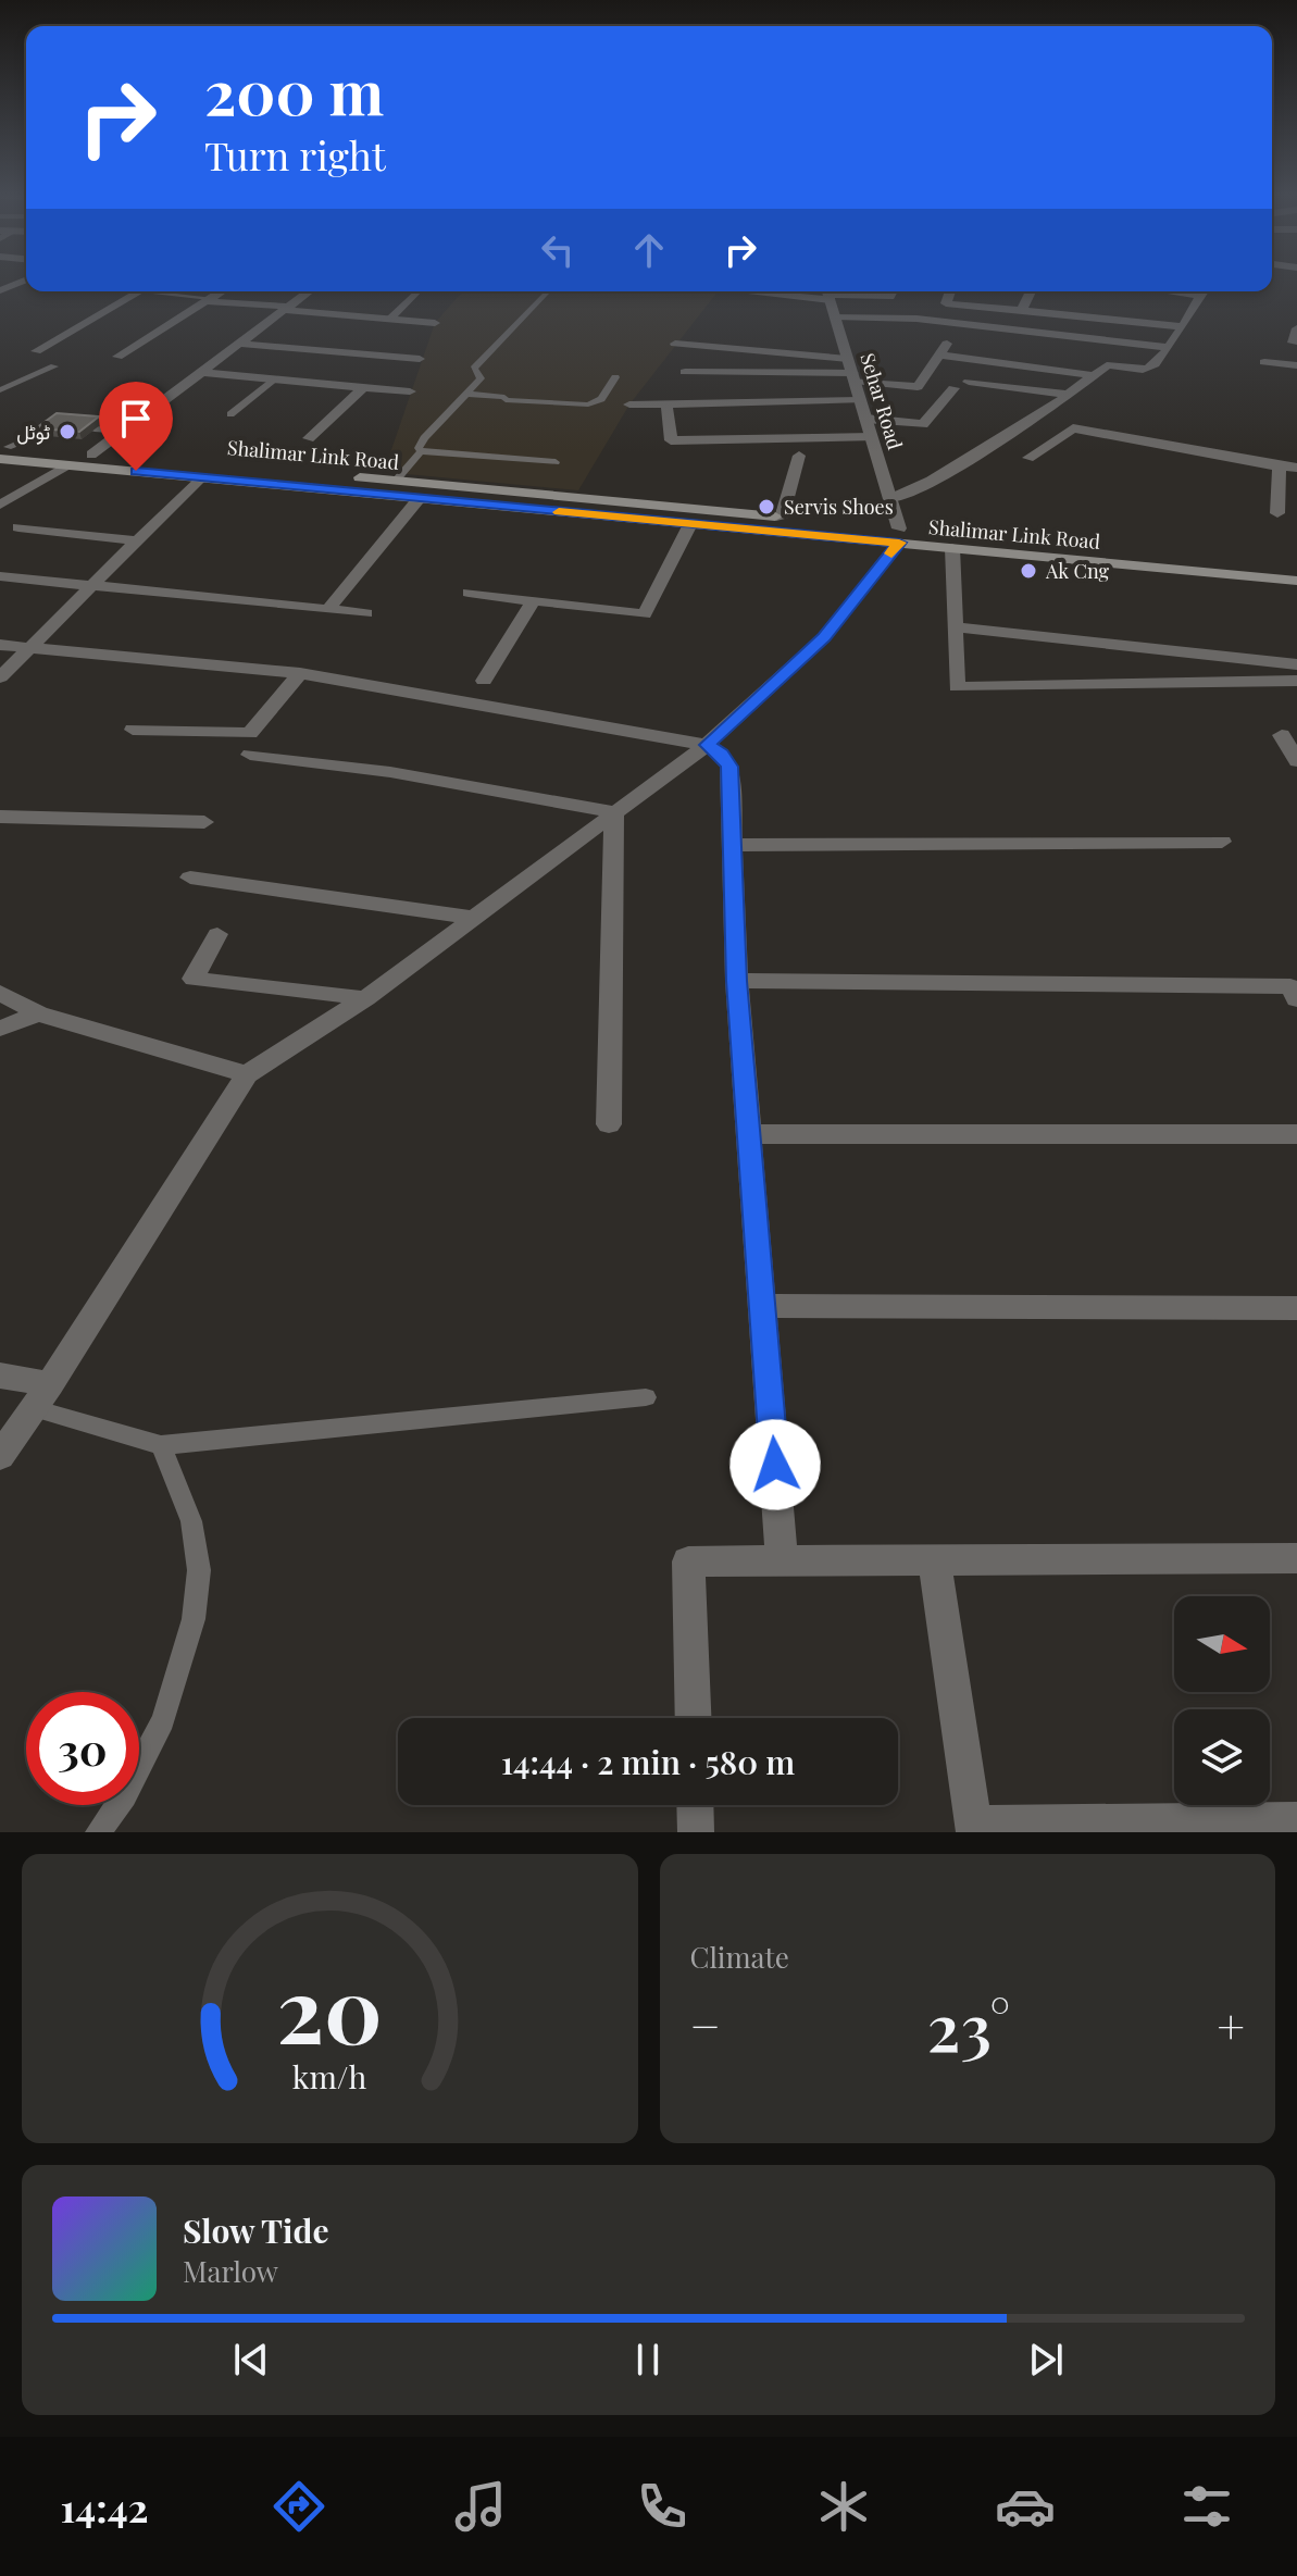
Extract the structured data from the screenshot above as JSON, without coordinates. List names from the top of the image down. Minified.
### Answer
{"streets":{"main road":["Shalimar Link Road"],"street":["Sehar Road"]},"crossings":[["Sehar Road","Shalimar Link Road"]],"places":["ٹوٹل","Servis Shoes","Ak Cng"],"north":"right","page":{"turn":["200 m","Turn right"],"limit":"30","trip":"14:44 · 2 min · 580 m","tile":"Climate","heat":["−","23°","+"],"song":["Slow Tide","Marlow"],"tabs":"14:42","gauge":["20","km/h"]}}
